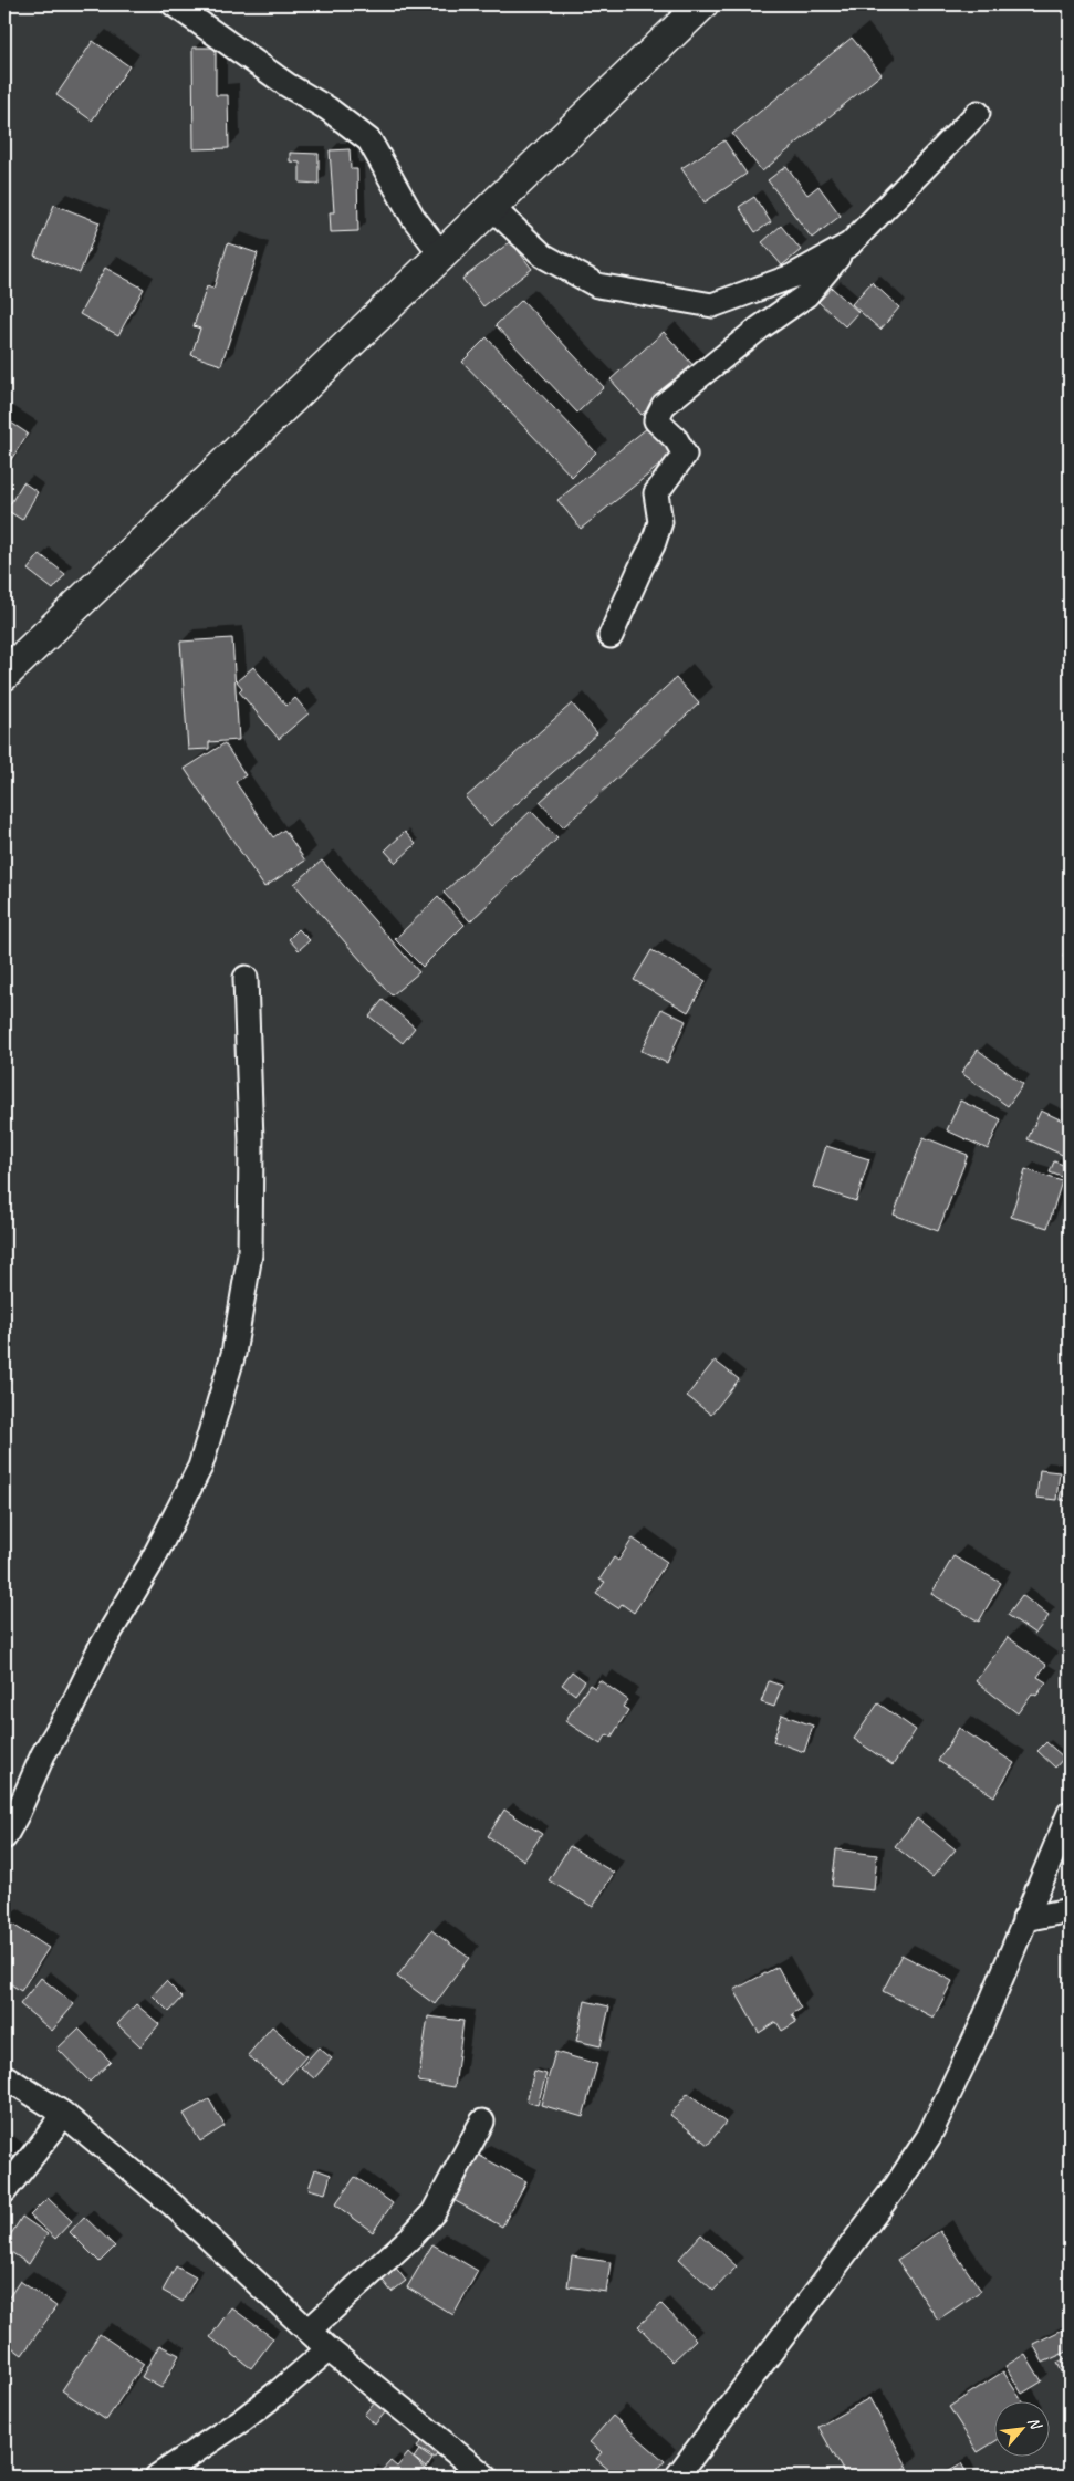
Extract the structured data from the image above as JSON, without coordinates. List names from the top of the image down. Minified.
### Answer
{"north":"top right"}
